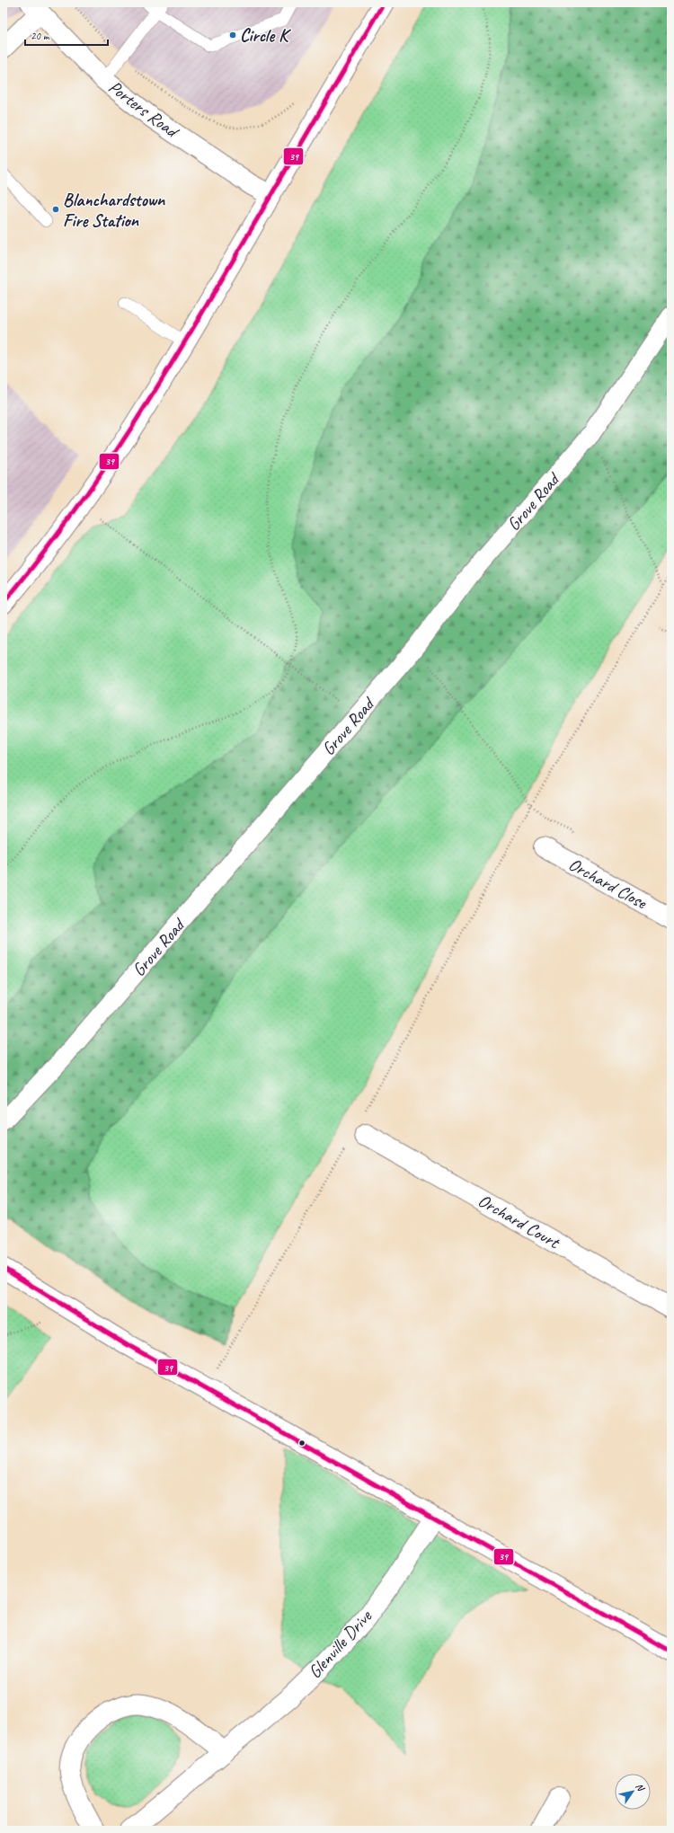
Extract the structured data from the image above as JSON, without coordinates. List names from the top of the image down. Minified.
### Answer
{"streets":{"street":["Porters Road","Grove Road","Orchard Close","Orchard Court","Glenville Drive"]},"places":["Circle K","Blanchardstown Fire Station"],"lines":["transit line 39"],"scale_bar":"20 m","north":"top right"}
